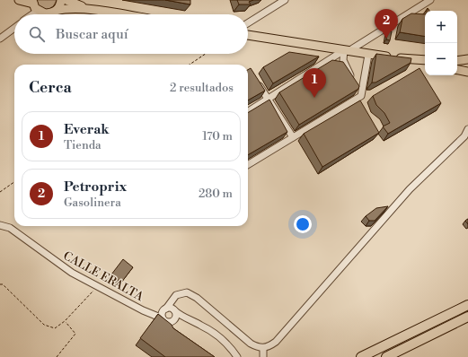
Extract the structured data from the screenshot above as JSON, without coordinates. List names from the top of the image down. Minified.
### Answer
{"streets":{"street":["CALLE ERALTA"]},"page":{"pins":["2","1"],"map_buttons":["+","−"],"search":"Buscar aquí","heading":["Cerca","2 resultados"],"list":[{"mark":"1","name":"Everak","note":"Tienda","value":"170 m"},{"mark":"2","name":"Petroprix","note":"Gasolinera","value":"280 m"}]}}
